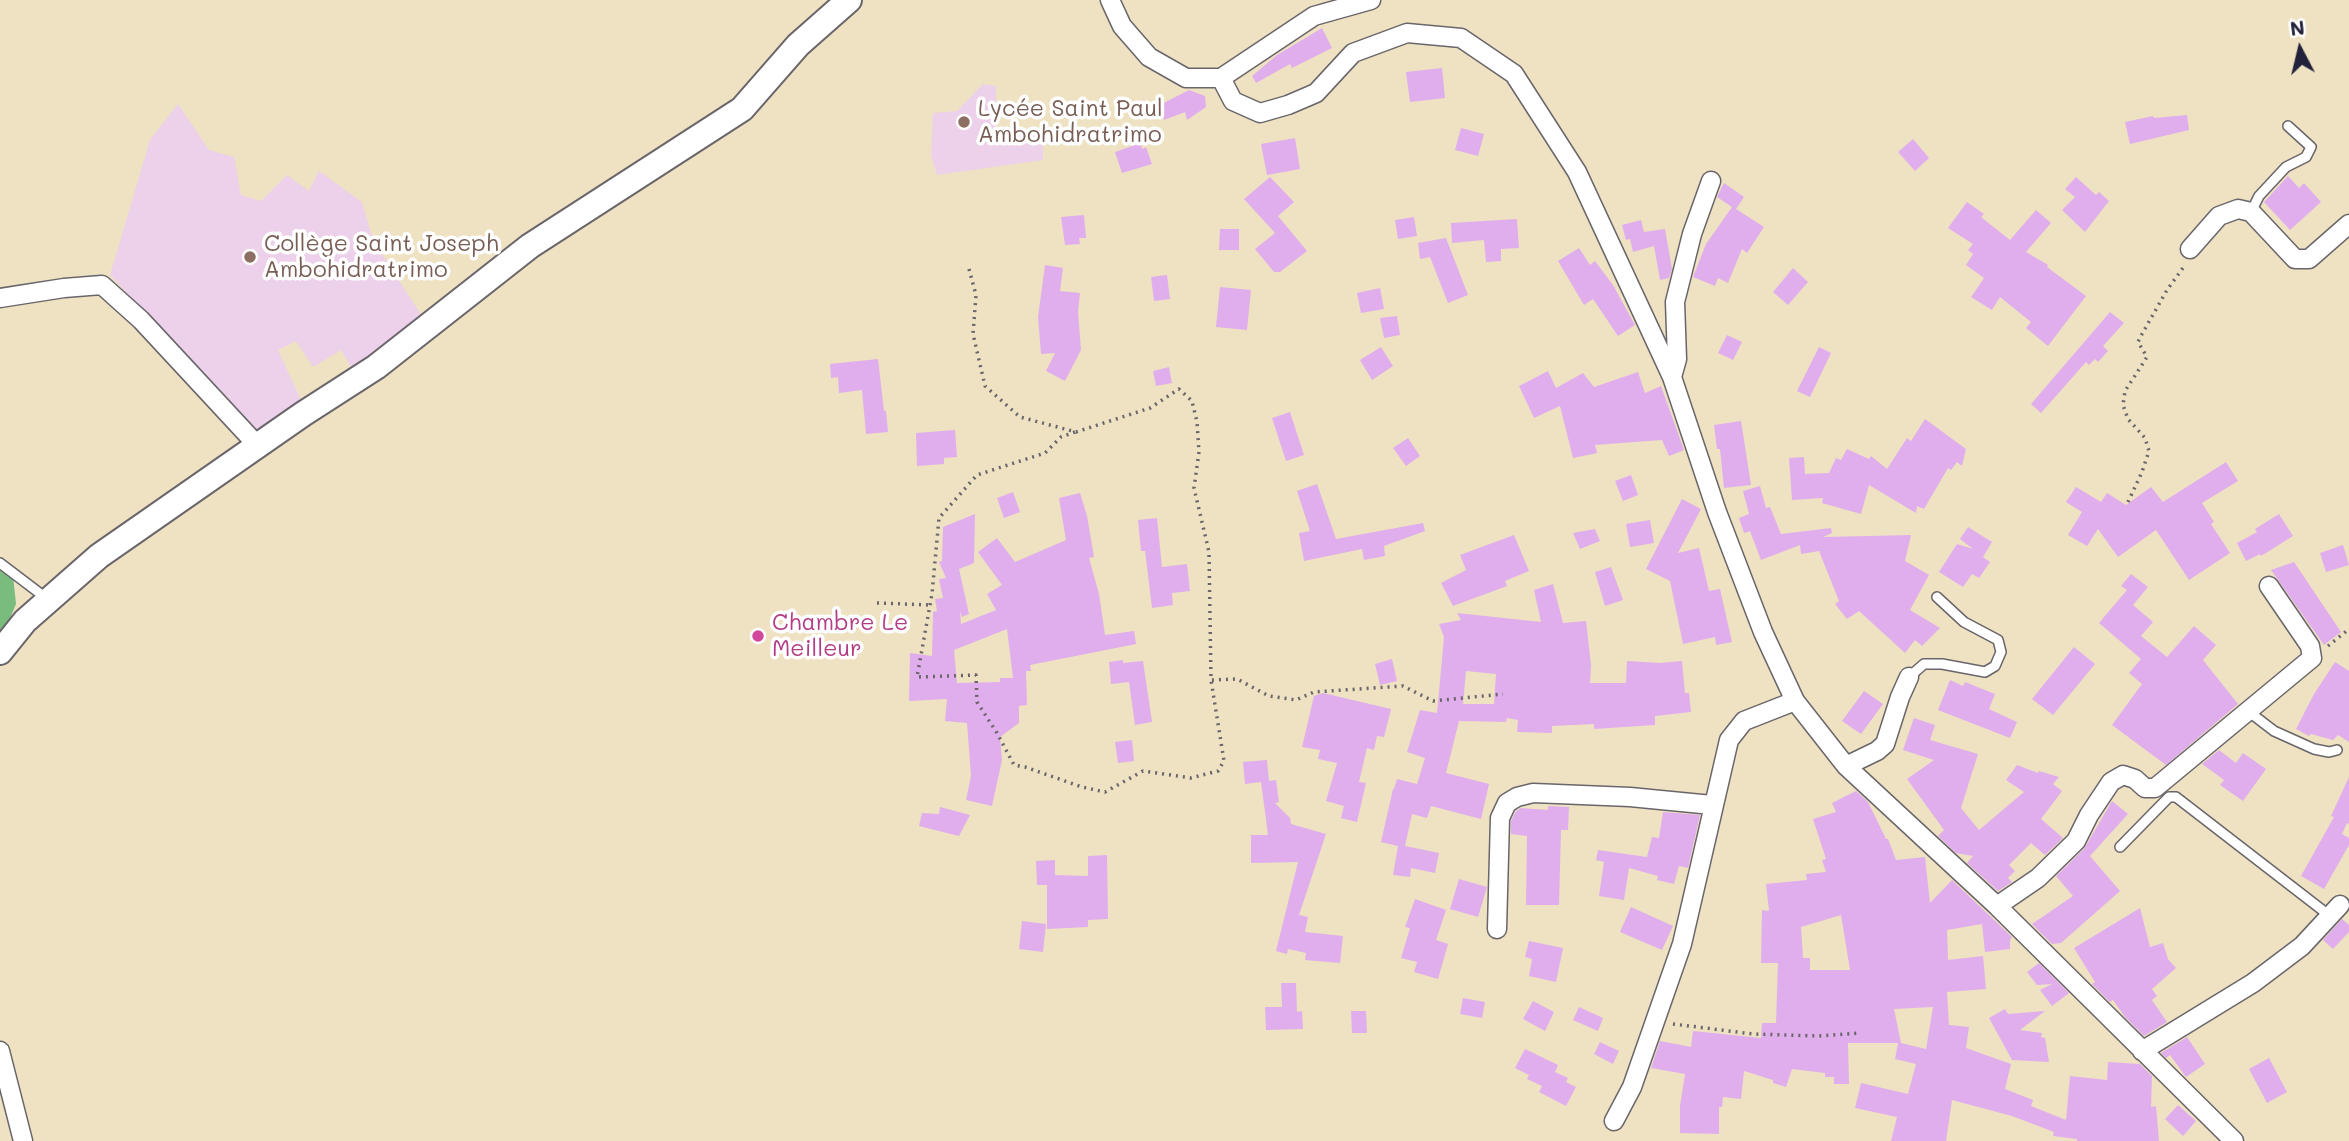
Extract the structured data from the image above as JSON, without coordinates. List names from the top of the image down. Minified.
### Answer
{"places":["Lycée Saint Paul Ambohidratrimo","Collège Saint Joseph Ambohidratrimo","Chambre Le Meilleur"],"north":"top"}
